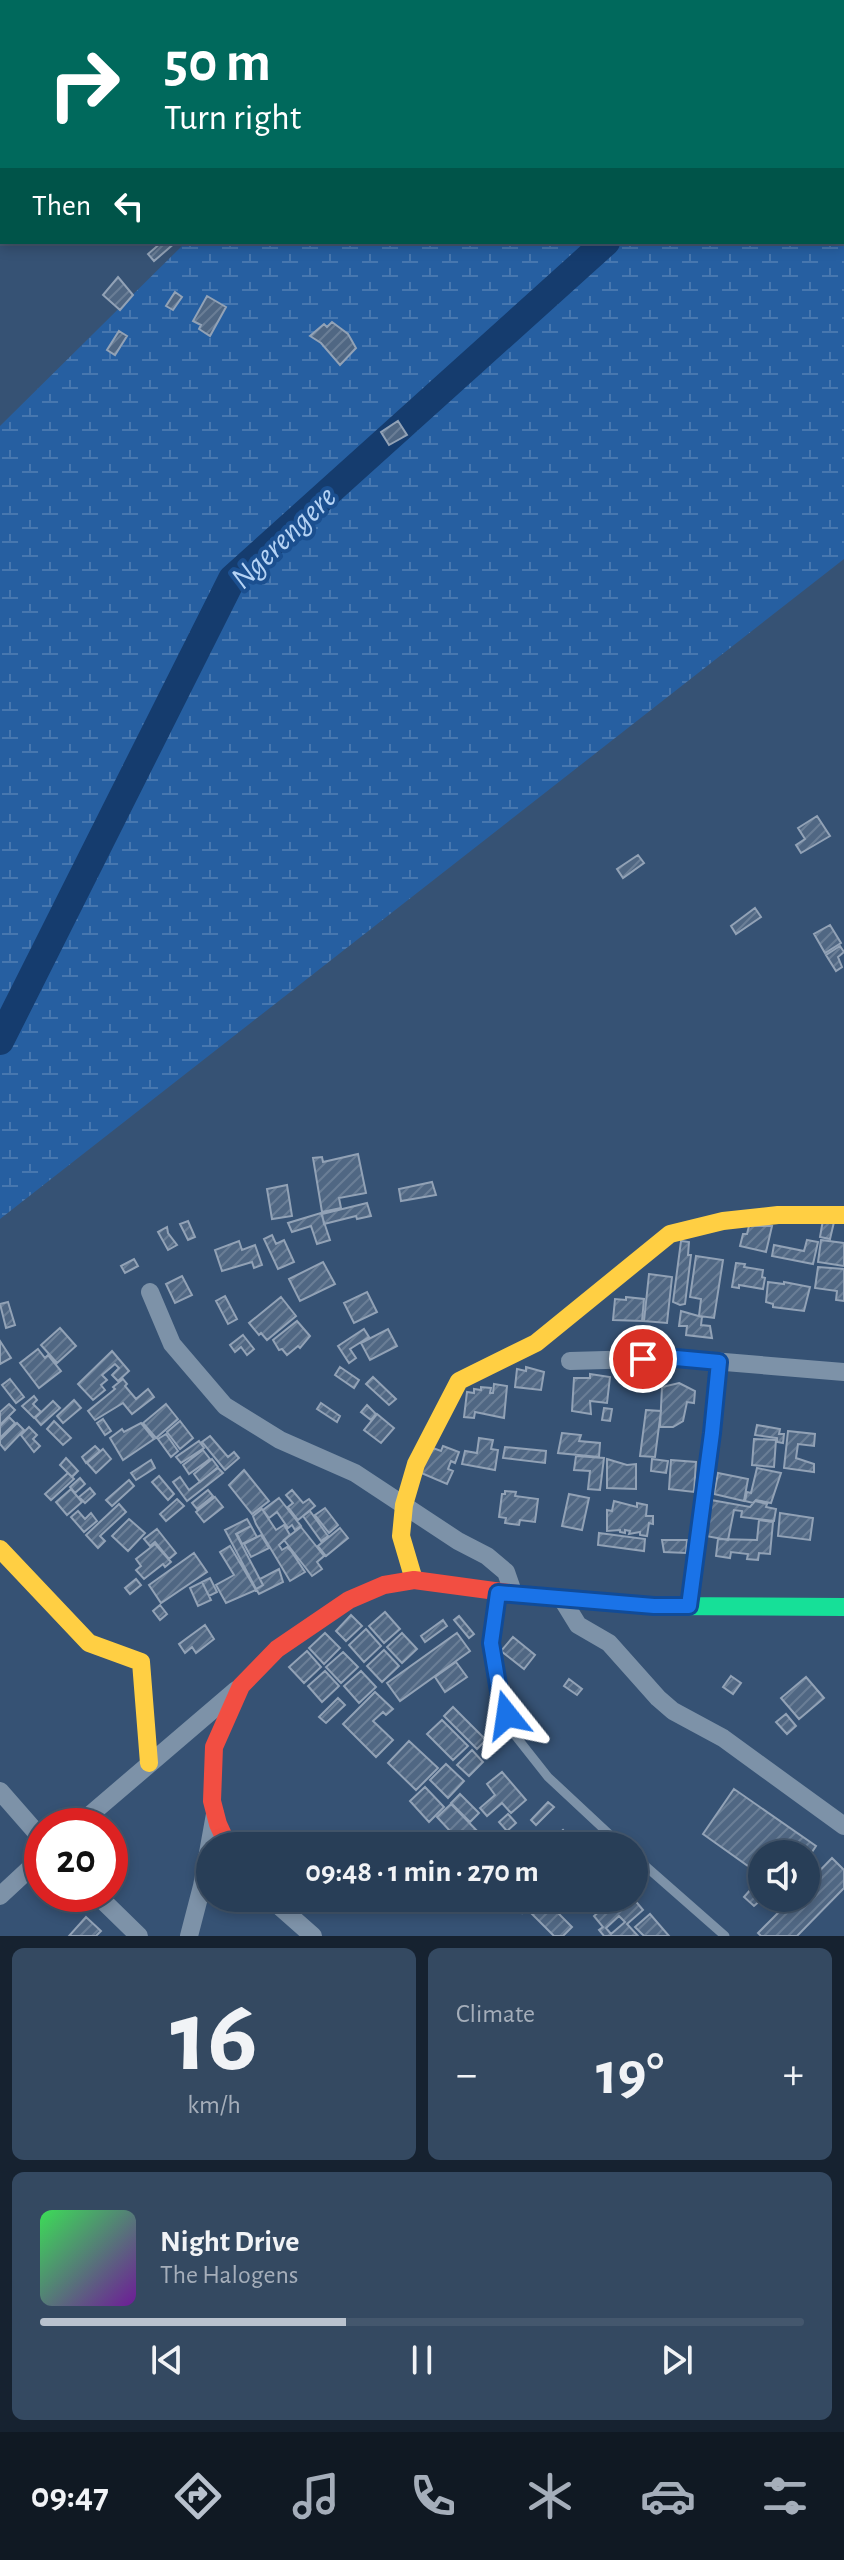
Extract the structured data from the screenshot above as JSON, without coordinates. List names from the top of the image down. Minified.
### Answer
{"water":["Ngerengere"],"page":{"turn":["50 m","Turn right"],"then":"Then","limit":"20","trip":"09:48 · 1 min · 270 m","tile":[["16","km/h"],"Climate"],"heat":["−","19°","+"],"song":["Night Drive","The Halogens"],"tabs":"09:47"}}
